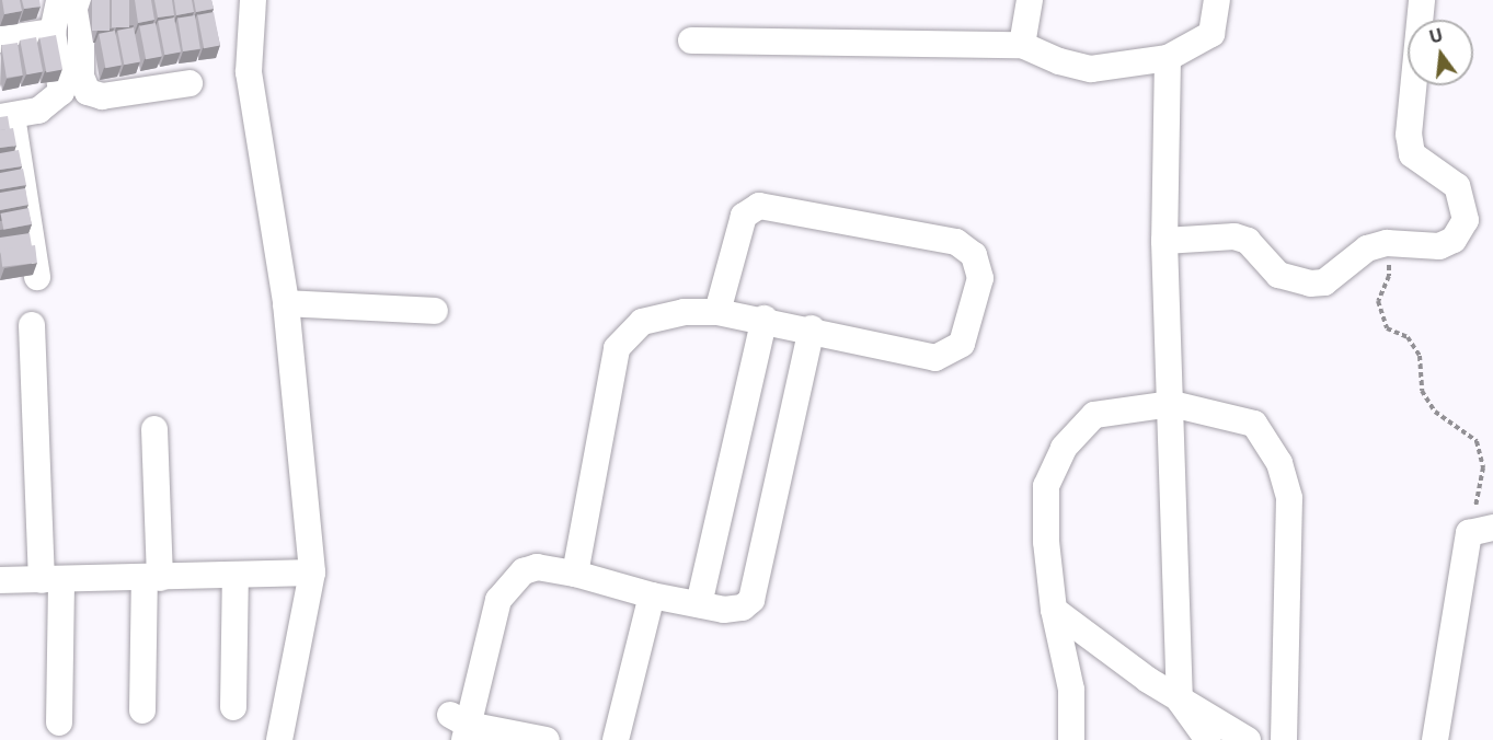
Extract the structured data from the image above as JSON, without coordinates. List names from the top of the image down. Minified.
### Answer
{"north":"top"}
